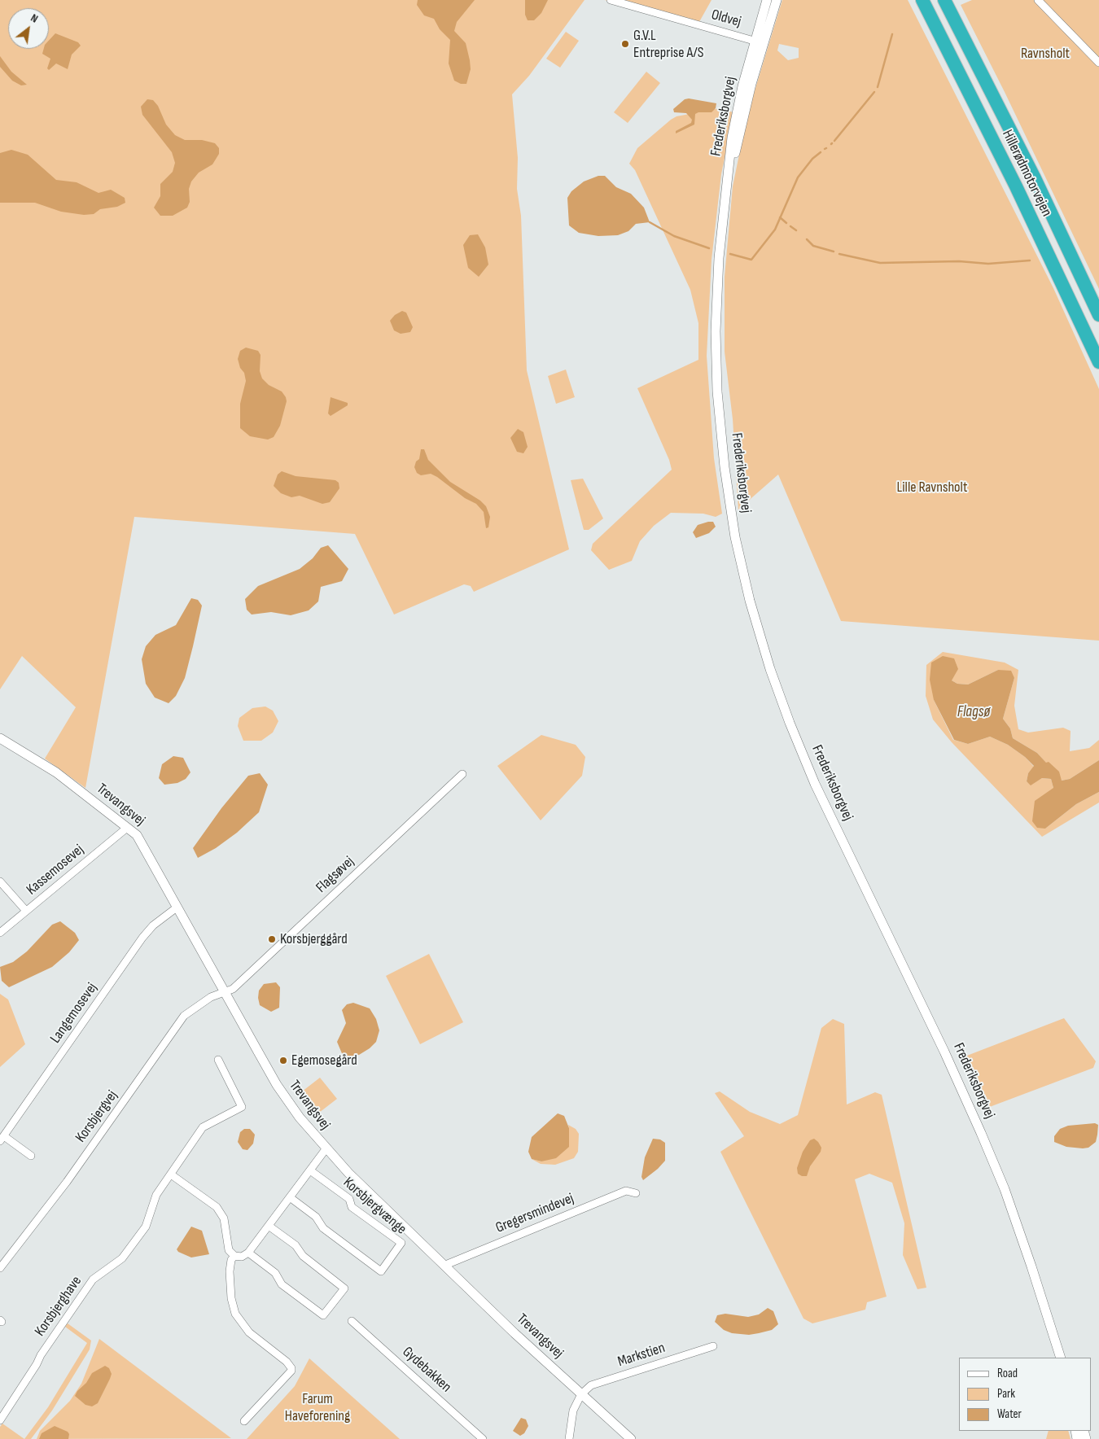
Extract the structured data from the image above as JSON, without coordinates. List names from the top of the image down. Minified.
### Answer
{"streets":{"highway":["Hillerødmotorvejen"],"street":["Oldvej","Frederiksborgvej","Trevangsvej","Kassemosevej","Flagsøvej","Langemosevej","Korsbjergvej","Korsbjergvænge","Gregersmindevej","Korsbjerghave","Markstien","Gydebakken"]},"crossings":[["Oldvej","Frederiksborgvej"],["Trevangsvej","Kassemosevej"],["Trevangsvej","Flagsøvej"],["Trevangsvej","Langemosevej"],["Trevangsvej","Korsbjergvej"],["Trevangsvej","Gregersmindevej"],["Trevangsvej","Markstien"],["Flagsøvej","Korsbjergvej"]],"water":["Flagsø"],"parks":["Ravnsholt","Lille Ravnsholt","Farum Haveforening"],"places":["G.V.L Entreprise A/S","Korsbjerggård","Egemosegård"],"legend":["Road","Park","Water"],"north":"top right"}
